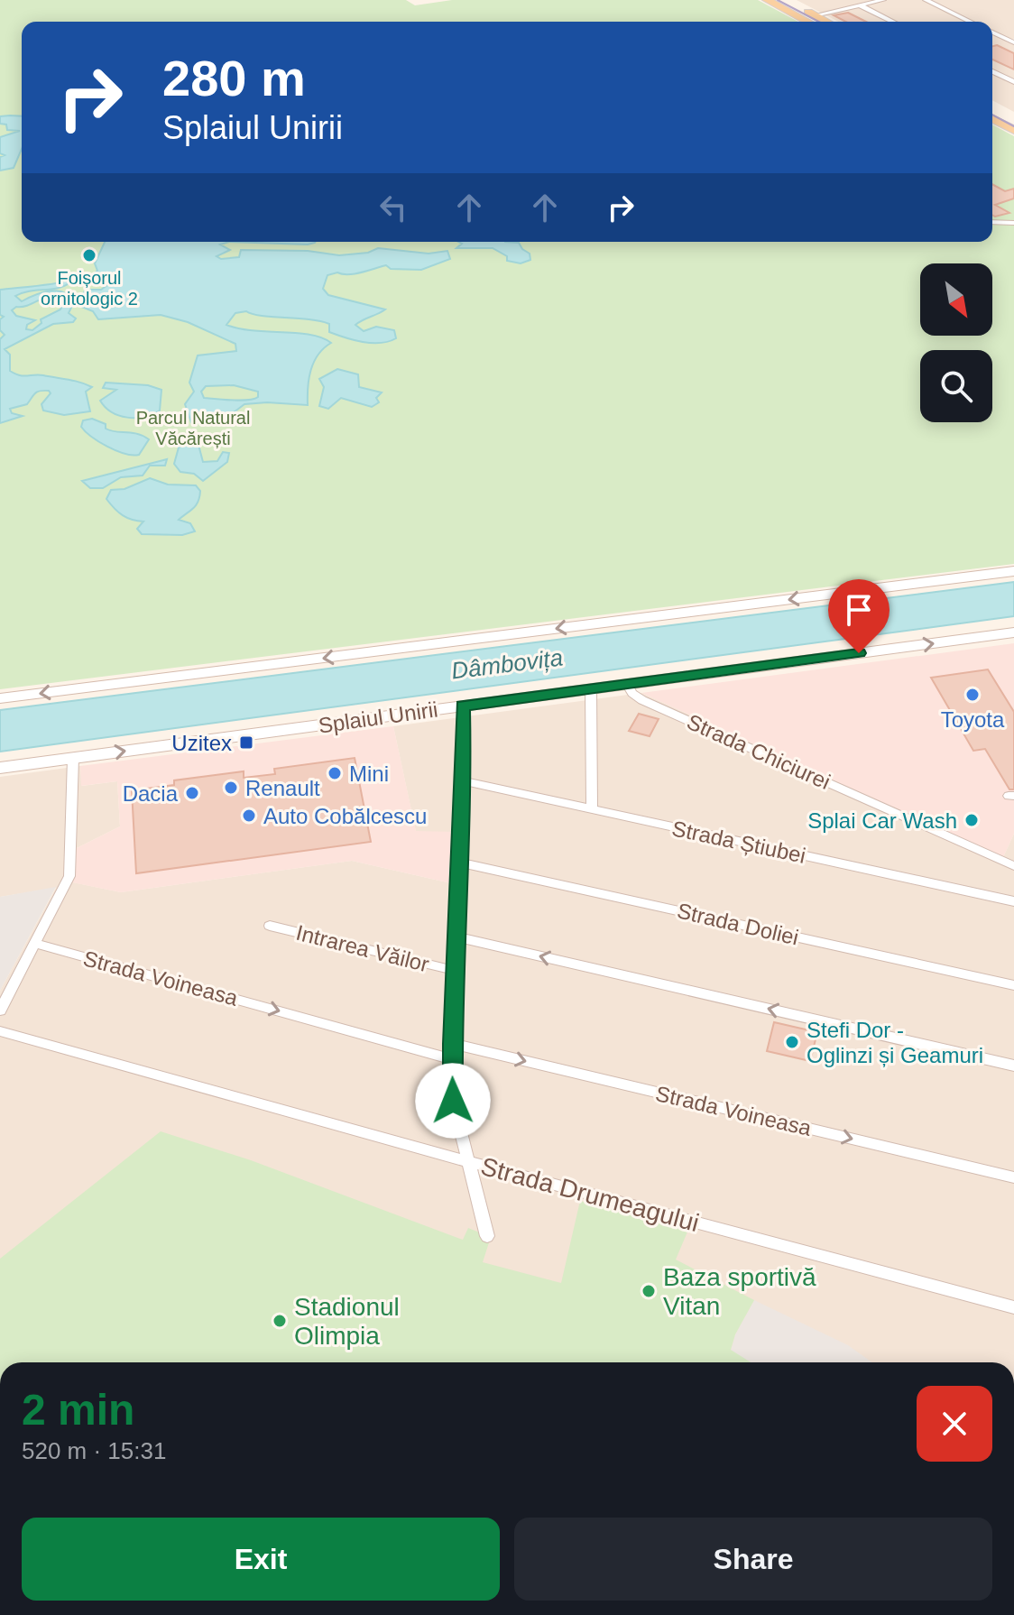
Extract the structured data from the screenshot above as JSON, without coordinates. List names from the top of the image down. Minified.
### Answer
{"streets":{"main road":["Splaiul Unirii"],"street":["Strada Chiciurei","Strada Știubei","Strada Doliei","Intrarea Văilor","Strada Voineasa","Strada Drumeagului"]},"crossings":[["Splaiul Unirii","Strada Chiciurei"]],"one_way":["Strada Voineasa"],"water":["Dâmbovița"],"parks":["Parcul Natural Văcărești"],"places":{"other":["Foișorul ornitologic 2","Toyota","Mini","Renault","Dacia","Auto Cobălcescu","Splai Car Wash","Stefi Dor - Oglinzi și Geamuri","Baza sportivă Vitan","Stadionul Olimpia"],"transit":["Uzitex"]},"north":"bottom right","page":{"turn":["280 m","Splaiul Unirii"],"heading":["2 min","520 m · 15:31"],"buttons":["Exit","Share"]}}
